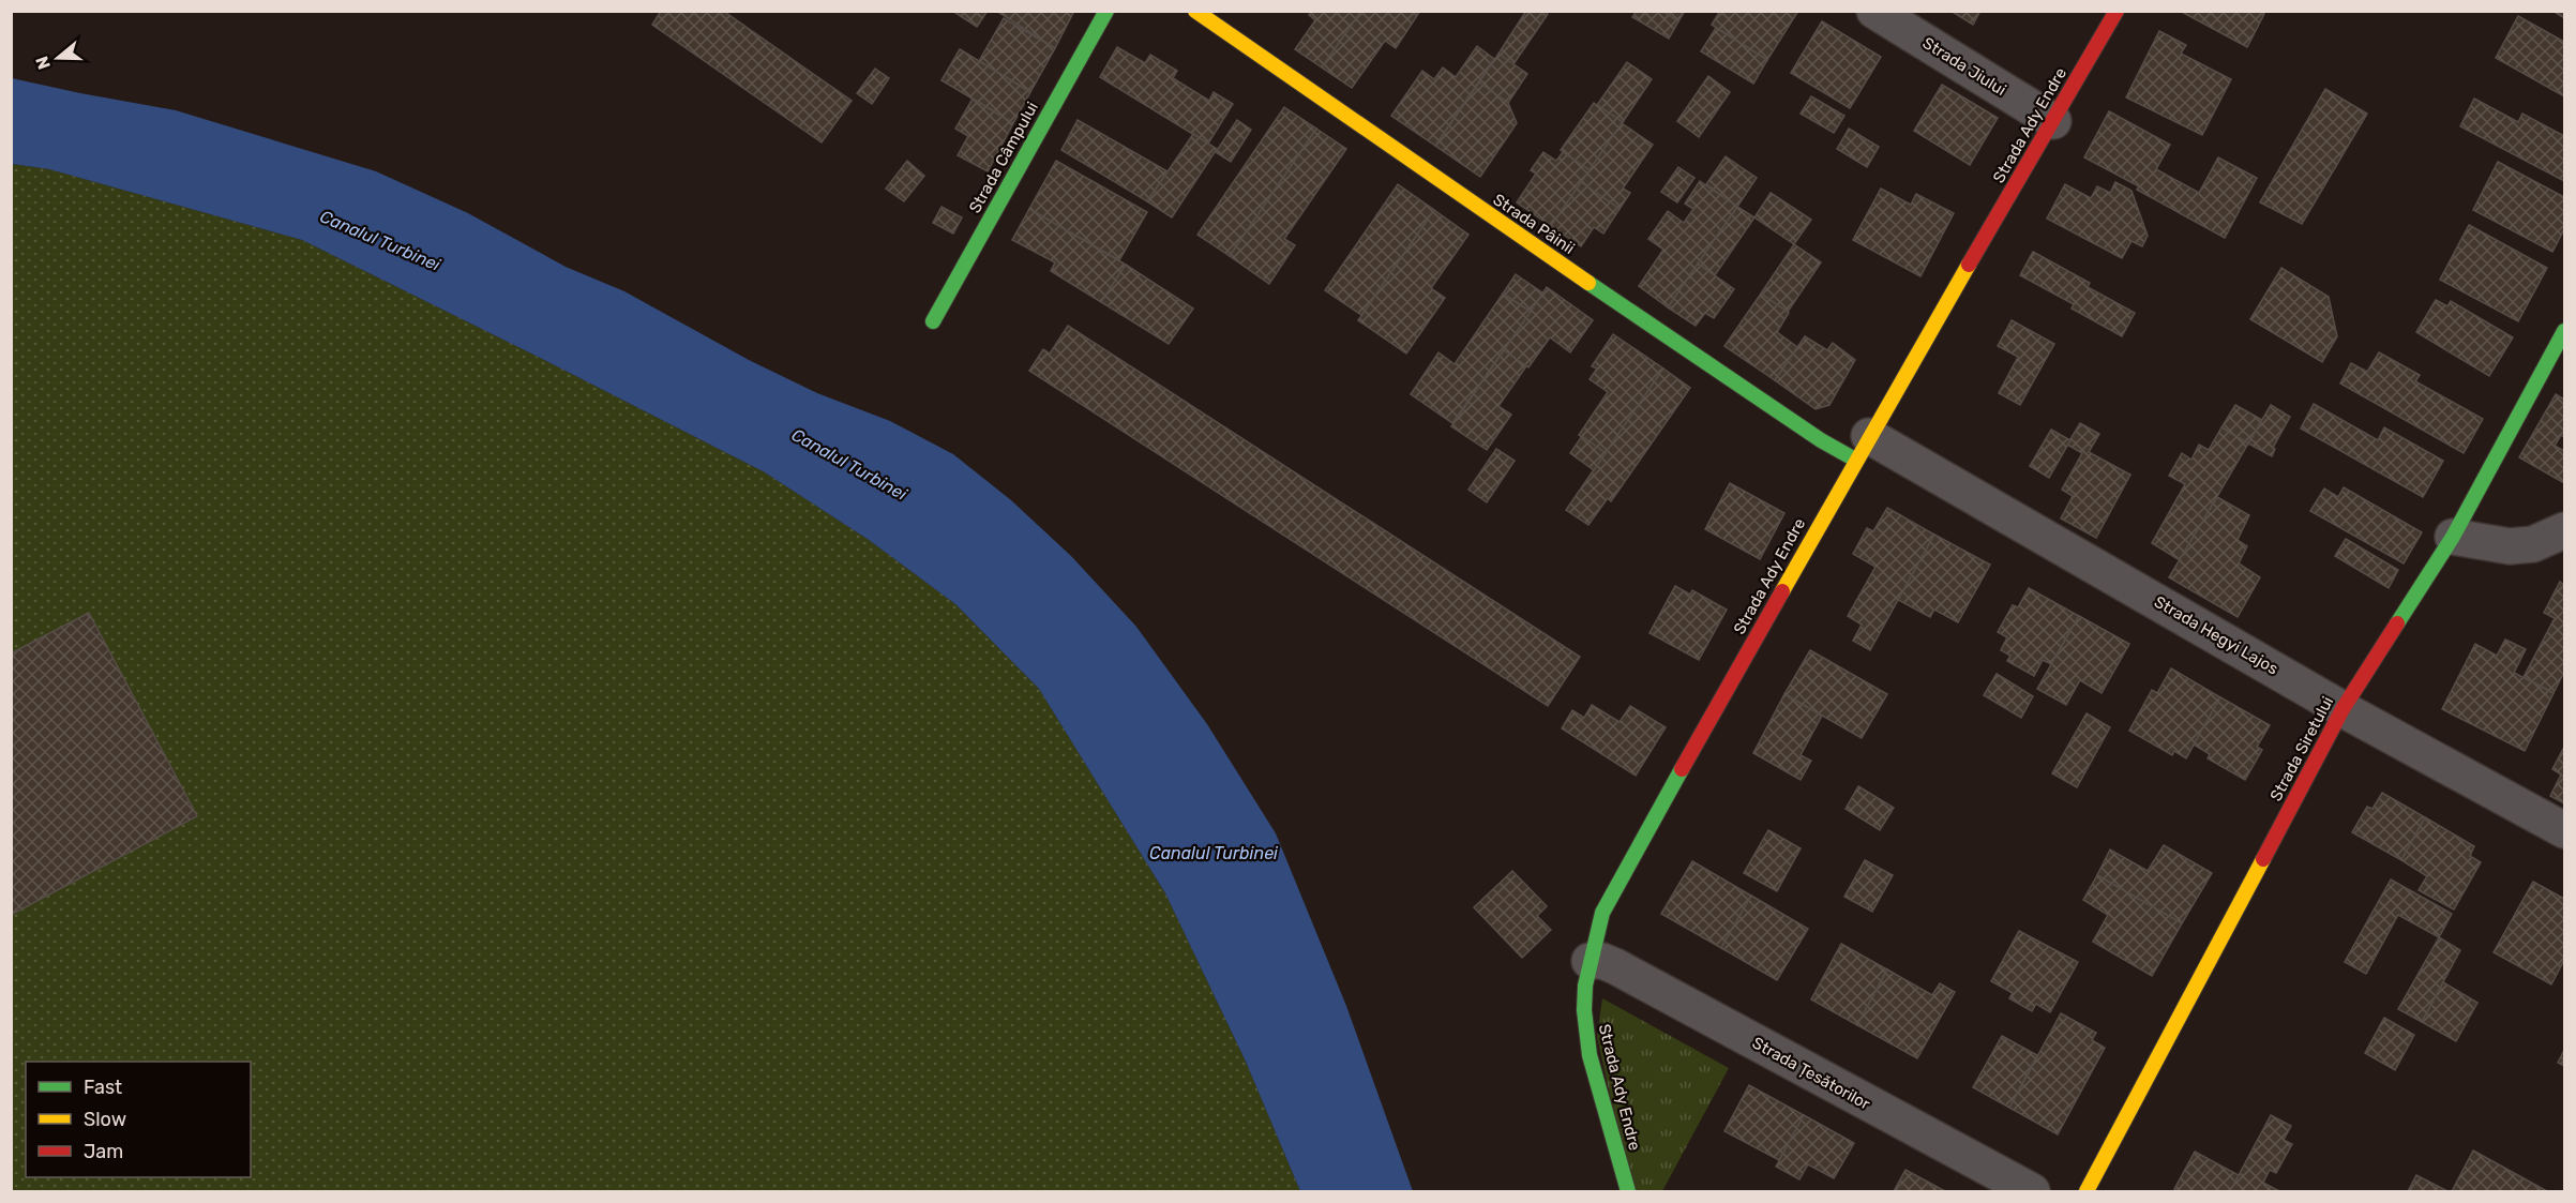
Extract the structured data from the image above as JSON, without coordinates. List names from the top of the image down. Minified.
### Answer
{"streets":{"street":["Strada Jiului","Strada Ady Endre","Strada Câmpului","Strada Pâinii","Strada Hegyi Lajos","Strada Siretului","Strada Țesătorilor"]},"crossings":[["Strada Jiului","Strada Ady Endre"],["Strada Ady Endre","Strada Pâinii"],["Strada Ady Endre","Strada Hegyi Lajos"],["Strada Ady Endre","Strada Țesătorilor"],["Strada Pâinii","Strada Hegyi Lajos"],["Strada Hegyi Lajos","Strada Siretului"]],"water":["Canalul Turbinei"],"legend":["Fast","Slow","Jam"],"north":"left"}
